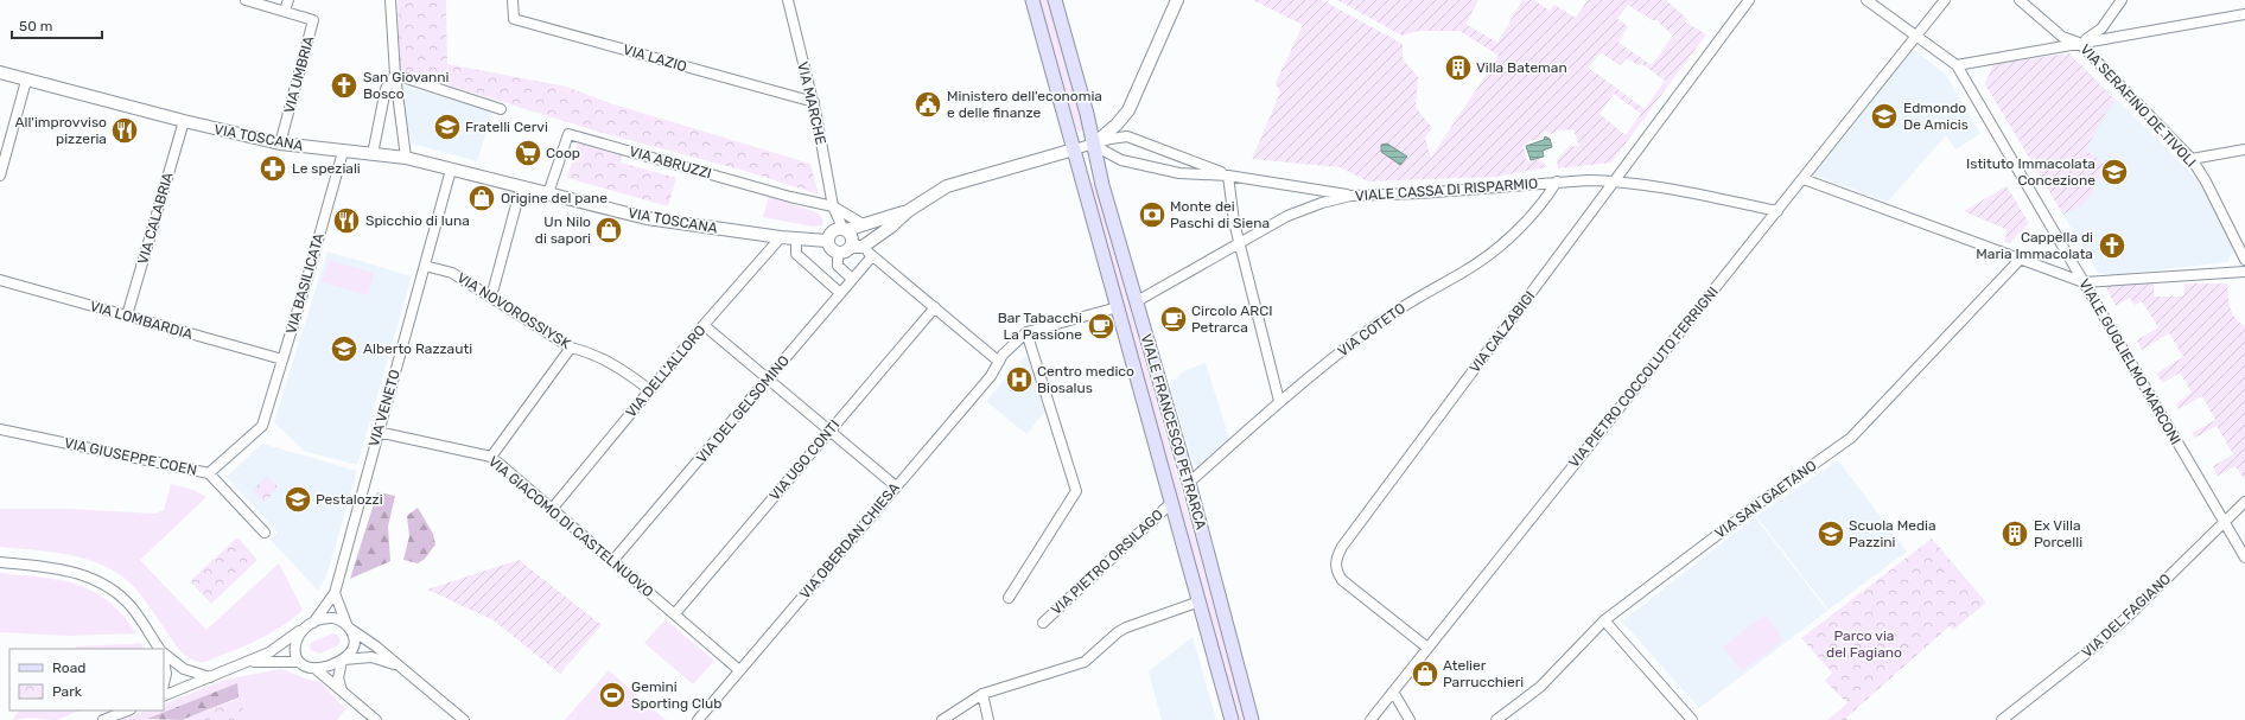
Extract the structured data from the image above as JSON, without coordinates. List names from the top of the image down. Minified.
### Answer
{"streets":{"main road":["VIALE FRANCESCO PETRARCA"],"street":["VIA LAZIO","VIA UMBRIA","VIA MARCHE","VIA SERAFINO DE TIVOLI","VIA TOSCANA","VIA ABRUZZI","VIALE CASSA DI RISPARMIO","VIA CALABRIA","VIA BASILICATA","VIA NOVOROSSIYSK","VIA LOMBARDIA","VIA COTETO","VIA CALZABIGI","VIALE GUGLIELMO MARCONI","VIA DELL'ALLORO","VIA PIETRO COCCOLUTO FERRIGNI","VIA VENETO","VIA DEL GELSOMINO","VIA GIUSEPPE COEN","VIA UGO CONTI","VIA SAN GAETANO","VIA GIACOMO DI CASTELNUOVO","VIA OBERDAN CHIESA","VIA PIETRO ORSILAGO","VIA DEL FAGIANO"]},"crossings":[["VIA LAZIO","VIA MARCHE"],["VIA UMBRIA","VIA TOSCANA"],["VIA MARCHE","VIA TOSCANA"],["VIA MARCHE","VIA ABRUZZI"],["VIA TOSCANA","VIA ABRUZZI"],["VIA TOSCANA","VIA CALABRIA"],["VIA TOSCANA","VIA BASILICATA"],["VIA TOSCANA","VIA DELL'ALLORO"],["VIA TOSCANA","VIA VENETO"],["VIALE CASSA DI RISPARMIO","VIA COTETO"],["VIALE CASSA DI RISPARMIO","VIA CALZABIGI"],["VIALE CASSA DI RISPARMIO","VIA PIETRO COCCOLUTO FERRIGNI"],["VIALE CASSA DI RISPARMIO","VIALE FRANCESCO PETRARCA"],["VIA CALABRIA","VIA LOMBARDIA"],["VIA BASILICATA","VIA LOMBARDIA"],["VIA BASILICATA","VIA GIUSEPPE COEN"],["VIA NOVOROSSIYSK","VIA DELL'ALLORO"],["VIA NOVOROSSIYSK","VIA VENETO"],["VIA COTETO","VIALE FRANCESCO PETRARCA"],["VIA CALZABIGI","VIA PIETRO COCCOLUTO FERRIGNI"],["VIALE GUGLIELMO MARCONI","VIA PIETRO COCCOLUTO FERRIGNI"],["VIALE GUGLIELMO MARCONI","VIA DEL FAGIANO"],["VIA DELL'ALLORO","VIA GIACOMO DI CASTELNUOVO"],["VIA VENETO","VIA GIACOMO DI CASTELNUOVO"],["VIA DEL GELSOMINO","VIA GIACOMO DI CASTELNUOVO"],["VIALE FRANCESCO PETRARCA","VIA PIETRO ORSILAGO"],["VIA UGO CONTI","VIA GIACOMO DI CASTELNUOVO"],["VIA GIACOMO DI CASTELNUOVO","VIA OBERDAN CHIESA"]],"parks":["Parco via del Fagiano"],"places":{"building":["Villa Bateman","Ex Villa Porcelli"],"church":["San Giovanni Bosco","Cappella di Maria Immacolata"],"public building":["Ministero dell'economia e delle finanze"],"school or university":["Edmondo De Amicis","Fratelli Cervi","Istituto Immacolata Concezione","Alberto Razzauti","Pestalozzi","Scuola Media Pazzini"],"restaurant":["All'improvviso pizzeria","Spicchio di luna"],"supermarket":["Coop"],"pharmacy":["Le speziali"],"shop":["Origine del pane","Un Nilo di sapori","Atelier Parrucchieri"],"bank":["Monte dei Paschi di Siena"],"cafe":["Circolo ARCI Petrarca","Bar Tabacchi La Passione"],"hospital":["Centro medico Biosalus"],"sports":["Gemini Sporting Club"]},"legend":["Road","Park"],"scale_bar":"50 m"}
